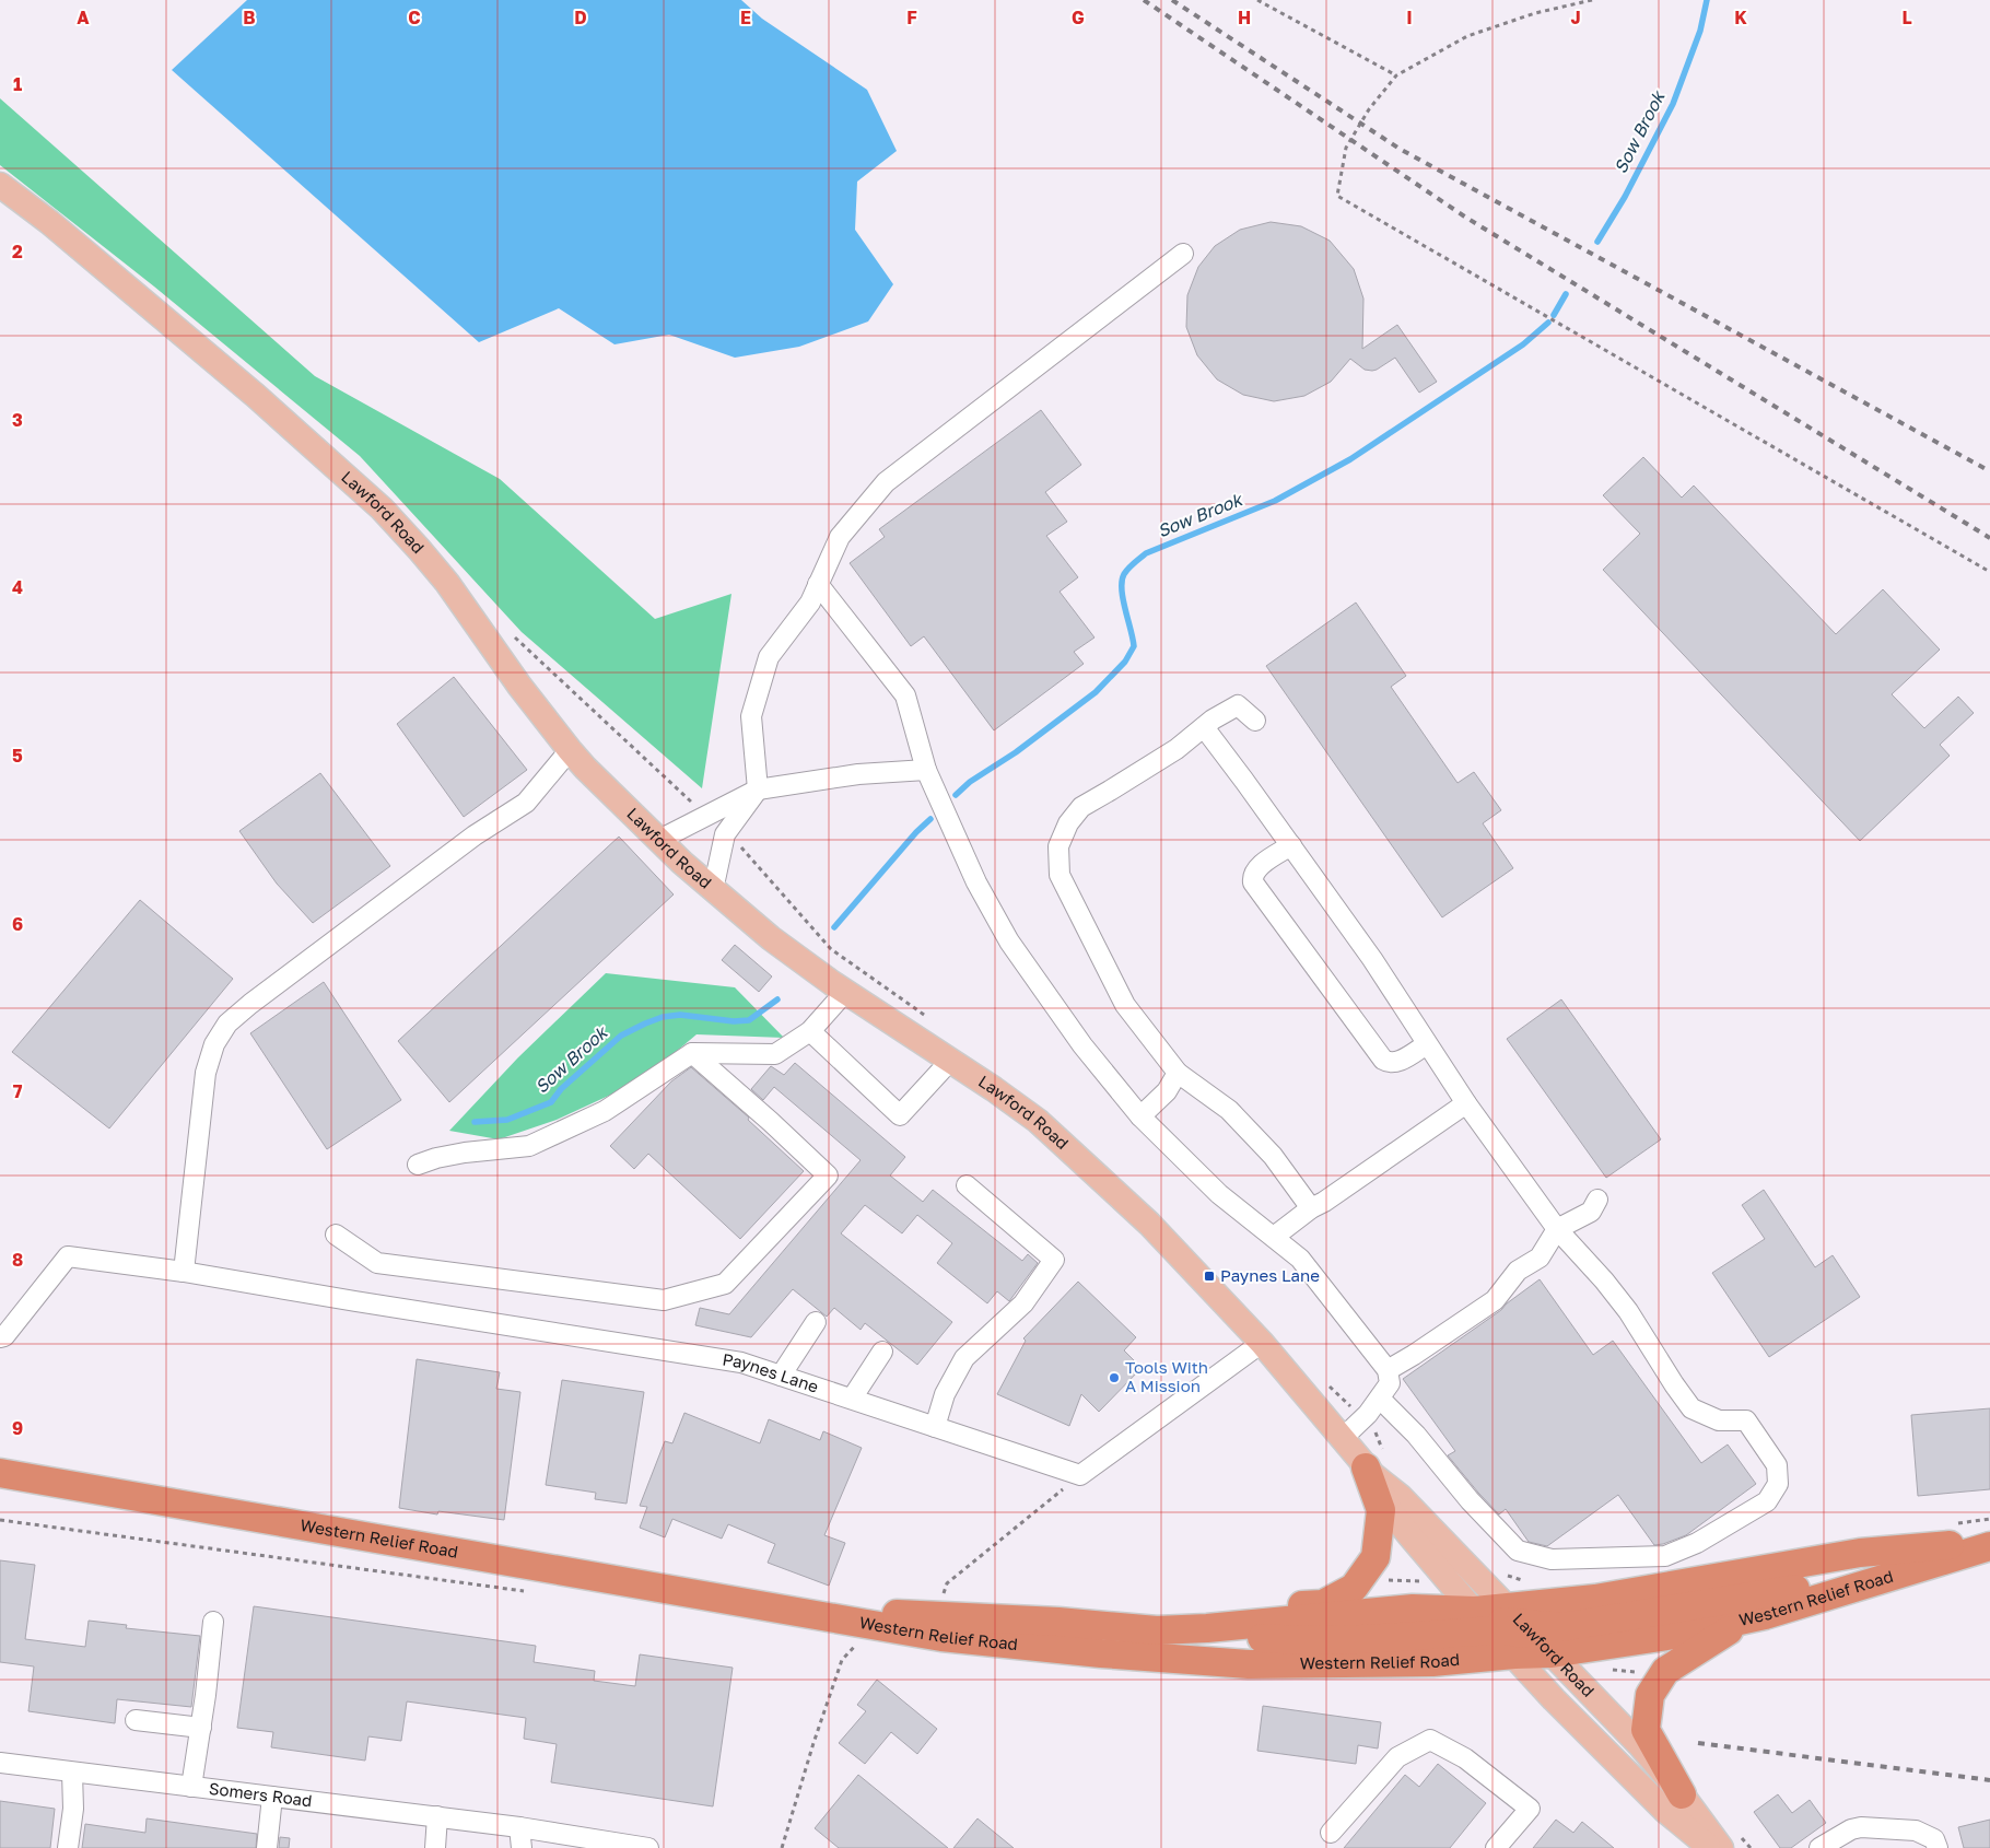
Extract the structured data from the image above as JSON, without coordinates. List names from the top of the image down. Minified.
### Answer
{"streets":{"highway":["Western Relief Road"],"main road":["Lawford Road"],"street":["Paynes Lane","Somers Road"]},"crossings":[["Lawford Road","Western Relief Road"]],"water":["Sow Brook"],"places":{"transit":["Paynes Lane"],"other":["Tools With A Mission"]},"grid":{"columns":["A","B","C","D","E","F","G","H","I","J","K","L"],"rows":["1","2","3","4","5","6","7","8","9"]}}
